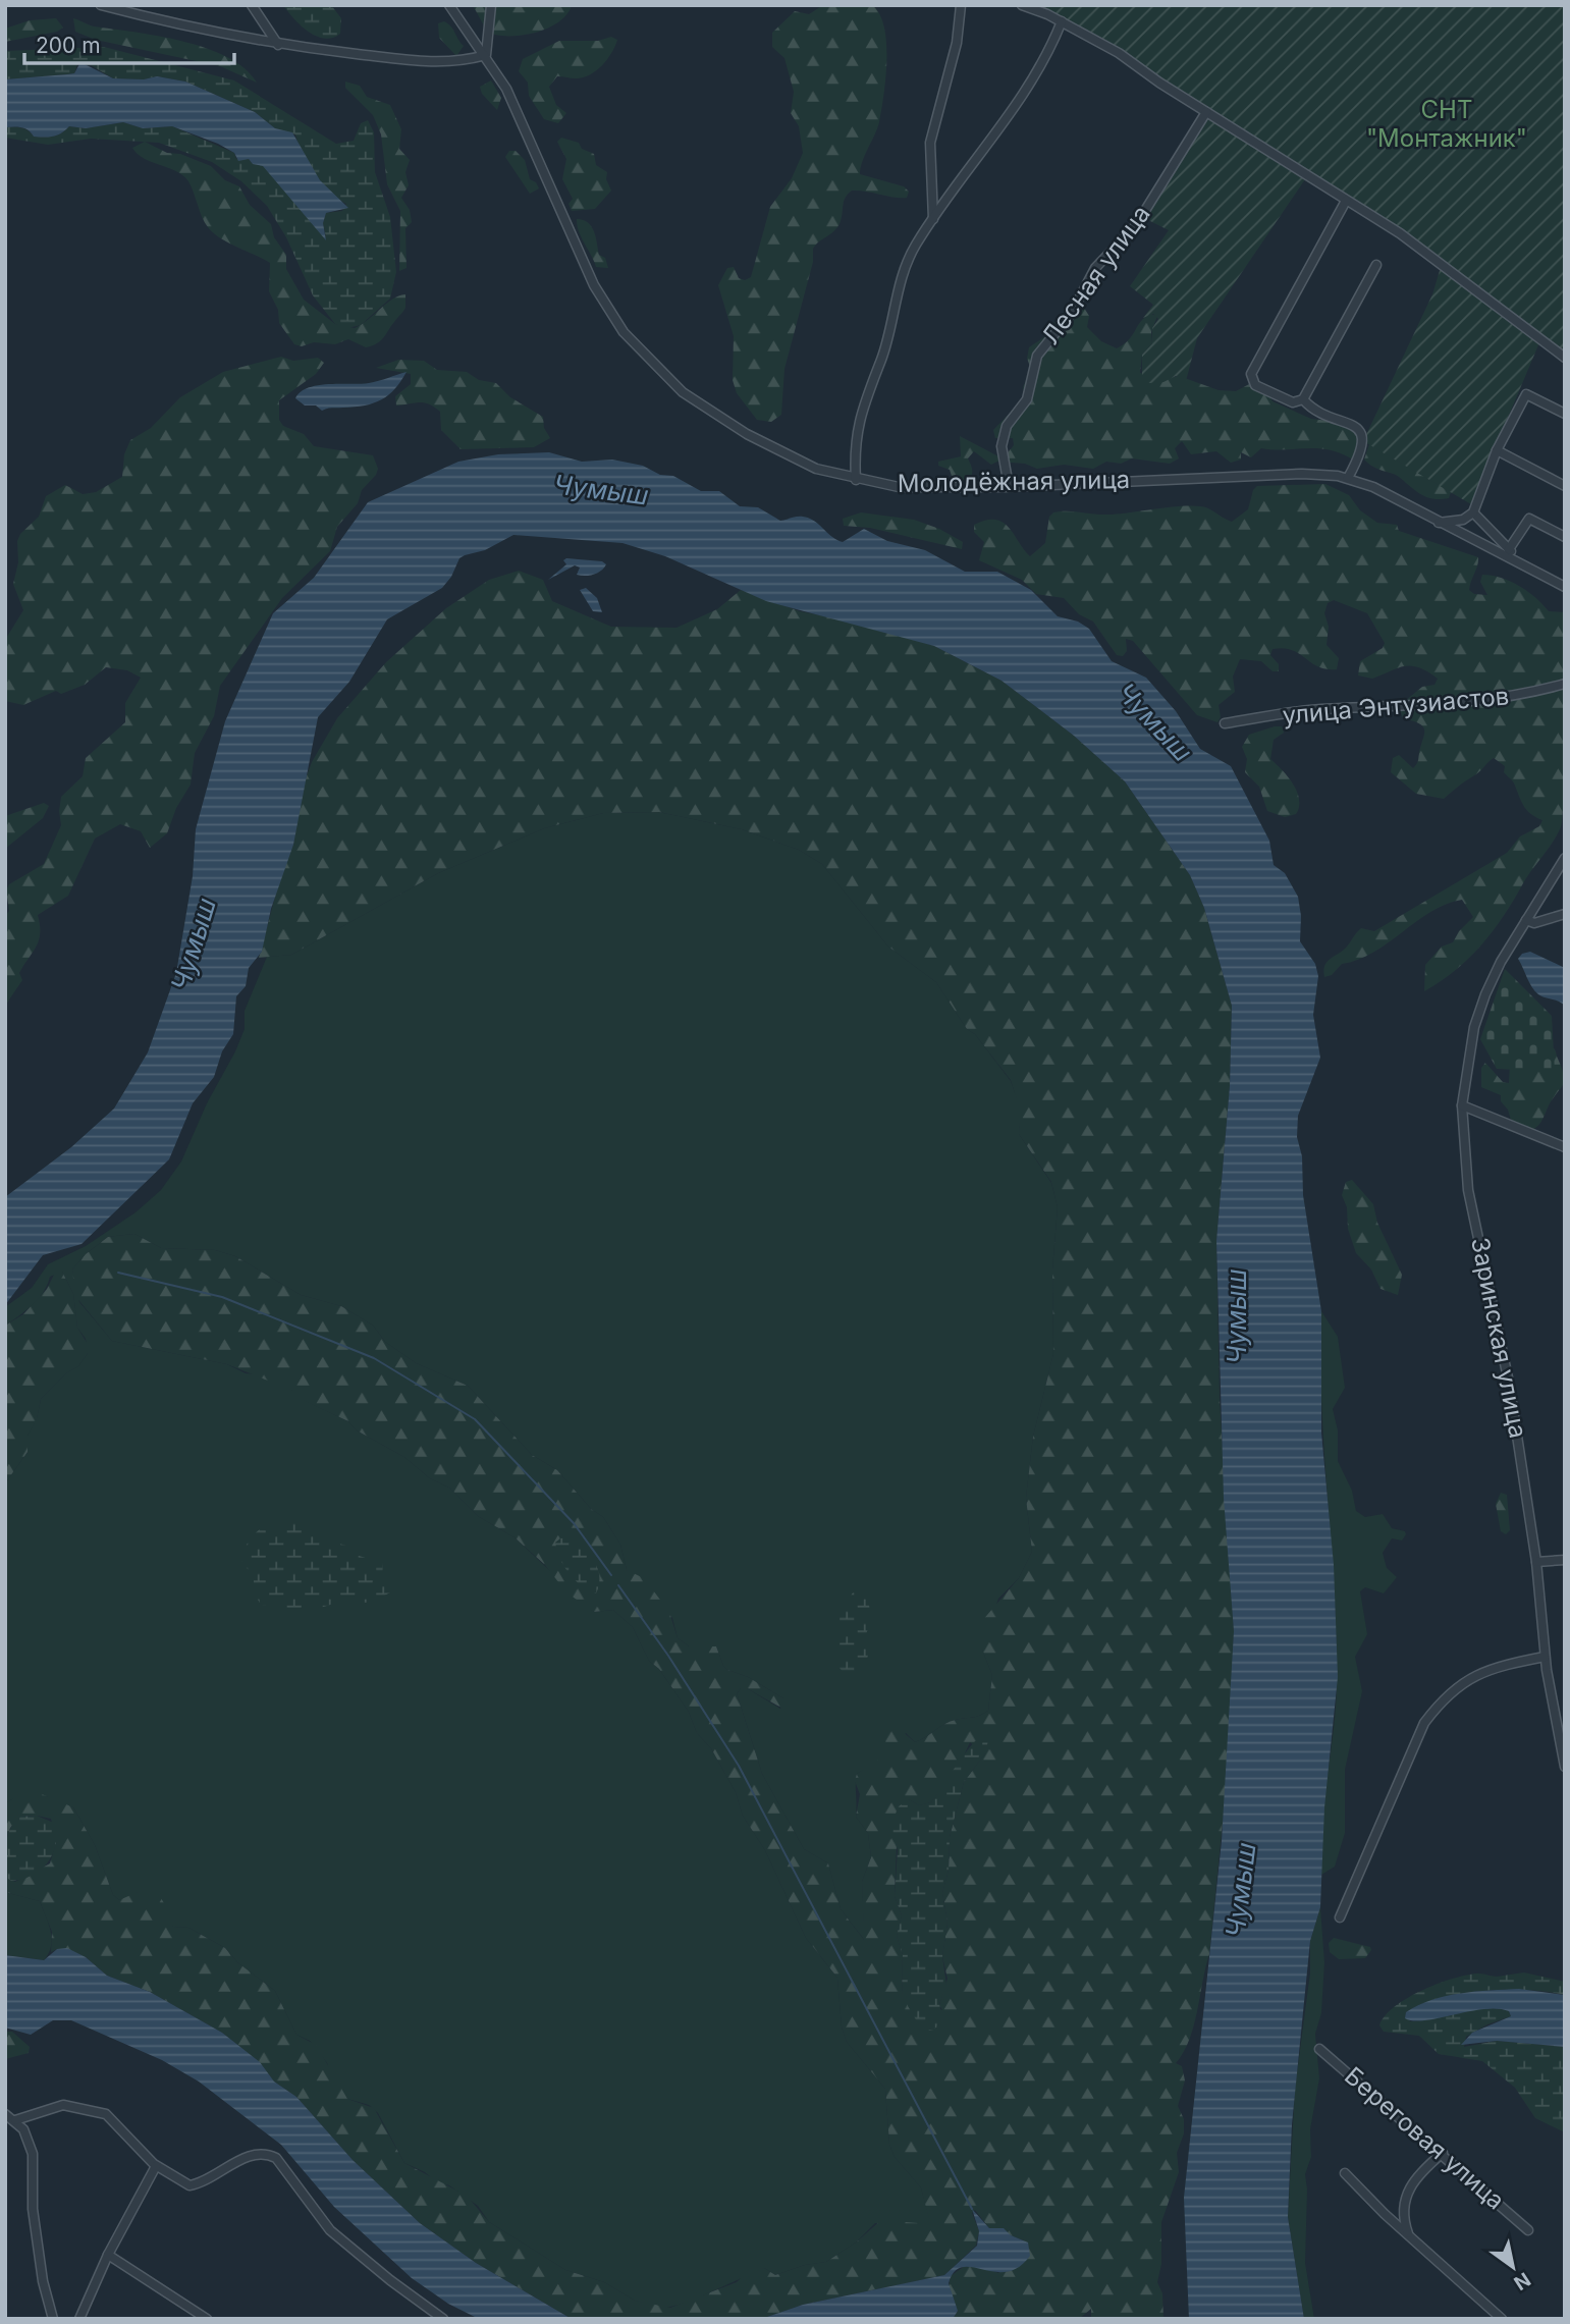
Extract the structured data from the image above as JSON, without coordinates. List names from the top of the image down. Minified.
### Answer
{"streets":{"street":["Лесная улица","Молодёжная улица","улица Энтузиастов","Заринская улица","Береговая улица"]},"crossings":[["Лесная улица","Молодёжная улица"]],"water":["Чумыш"],"parks":["СНТ \"Монтажник\""],"scale_bar":"200 m","north":"bottom right"}
